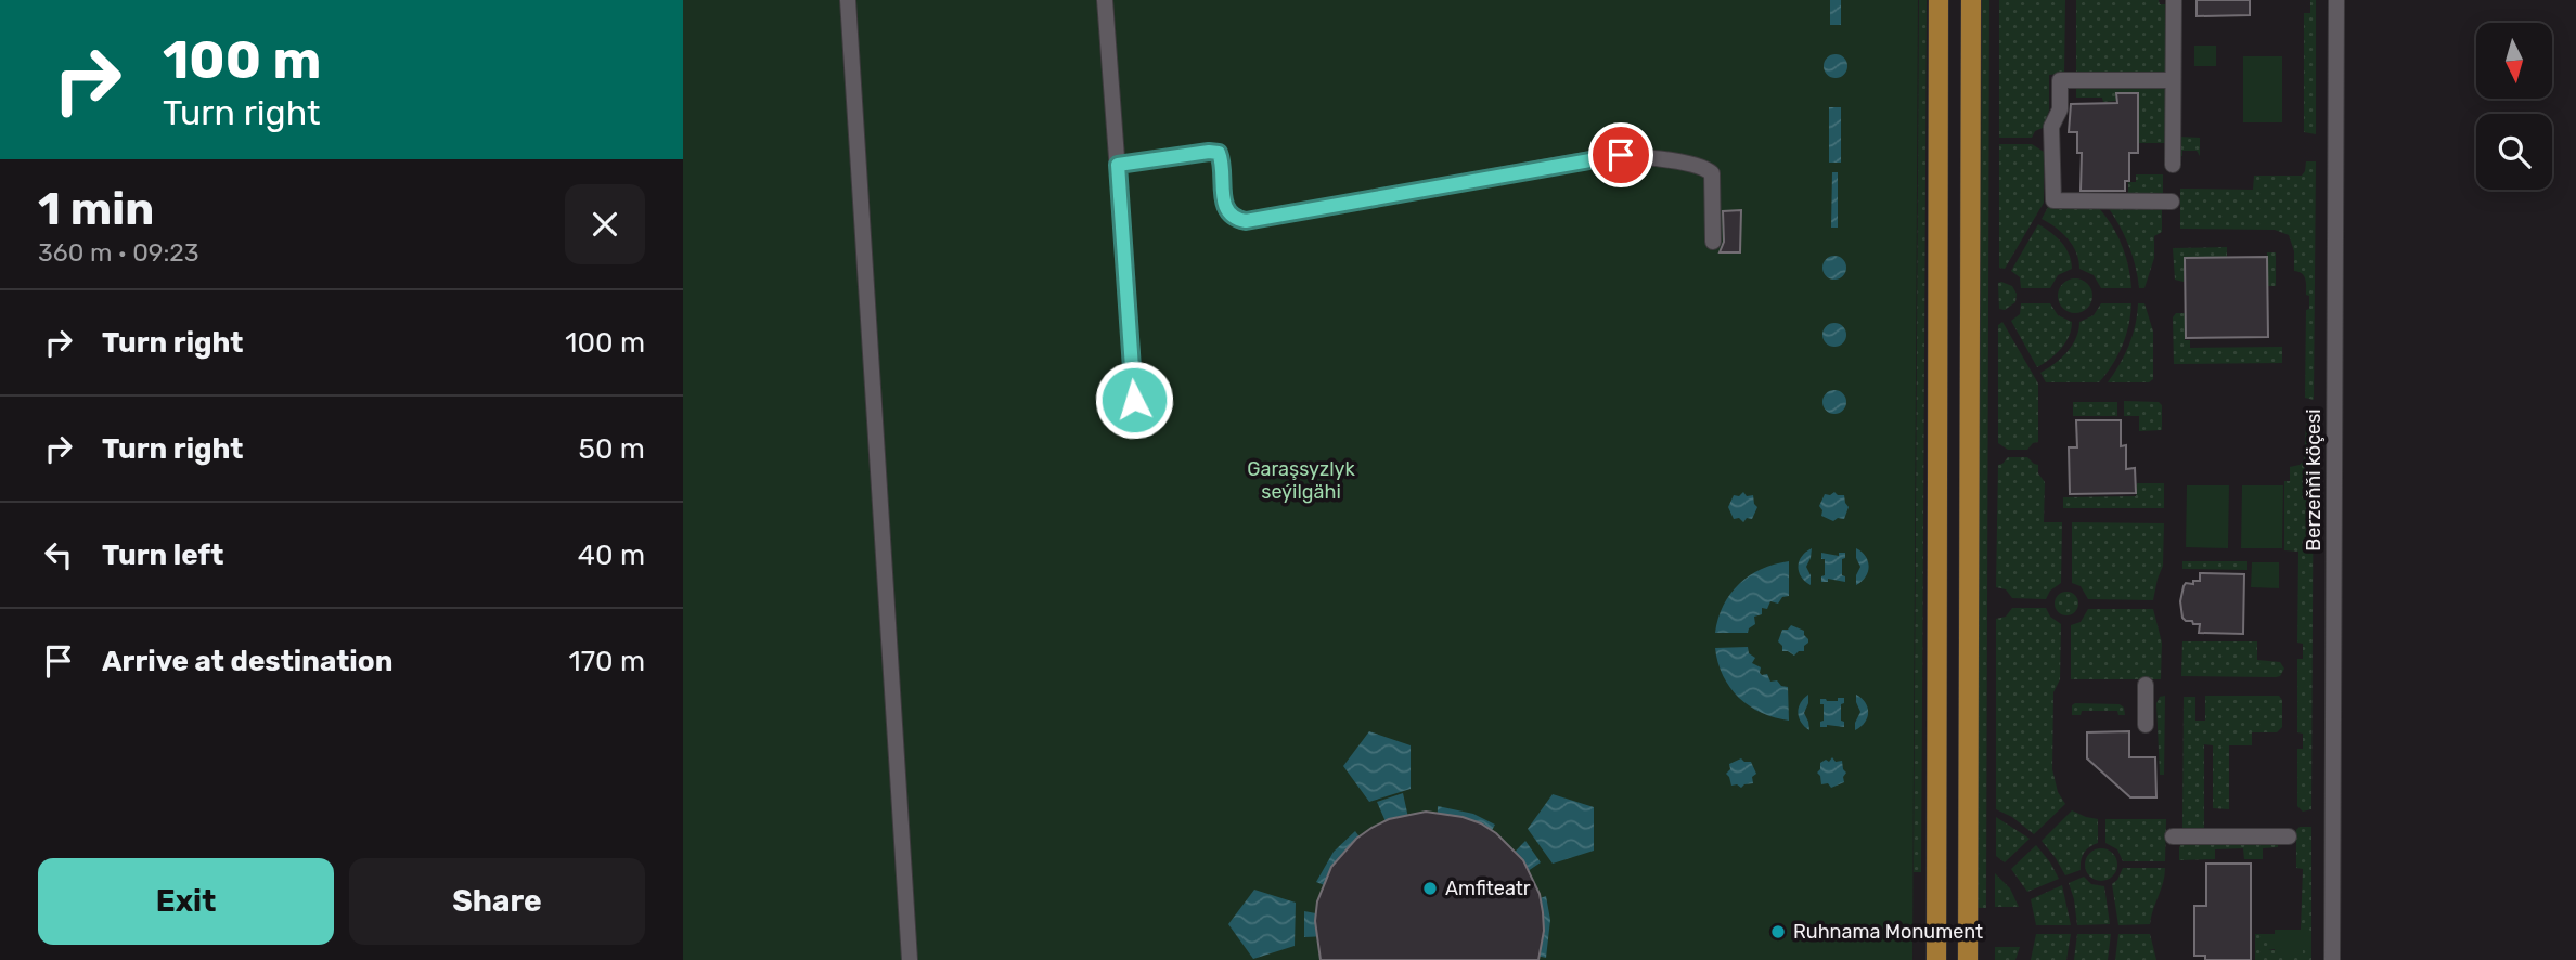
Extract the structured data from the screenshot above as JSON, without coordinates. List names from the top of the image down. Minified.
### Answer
{"streets":{"street":["Berzeňňi köçesi"]},"parks":["Garaşsyzlyk seýilgähi"],"places":["Amfiteatr","Ruhnama Monument"],"north":"bottom","page":{"turn":["100 m","Turn right"],"heading":["1 min","360 m · 09:23"],"list":[{"name":"Turn right","value":"100 m"},{"name":"Turn right","value":"50 m"},{"name":"Turn left","value":"40 m"},{"name":"Arrive at destination","value":"170 m"}],"buttons":["Exit","Share"]}}
